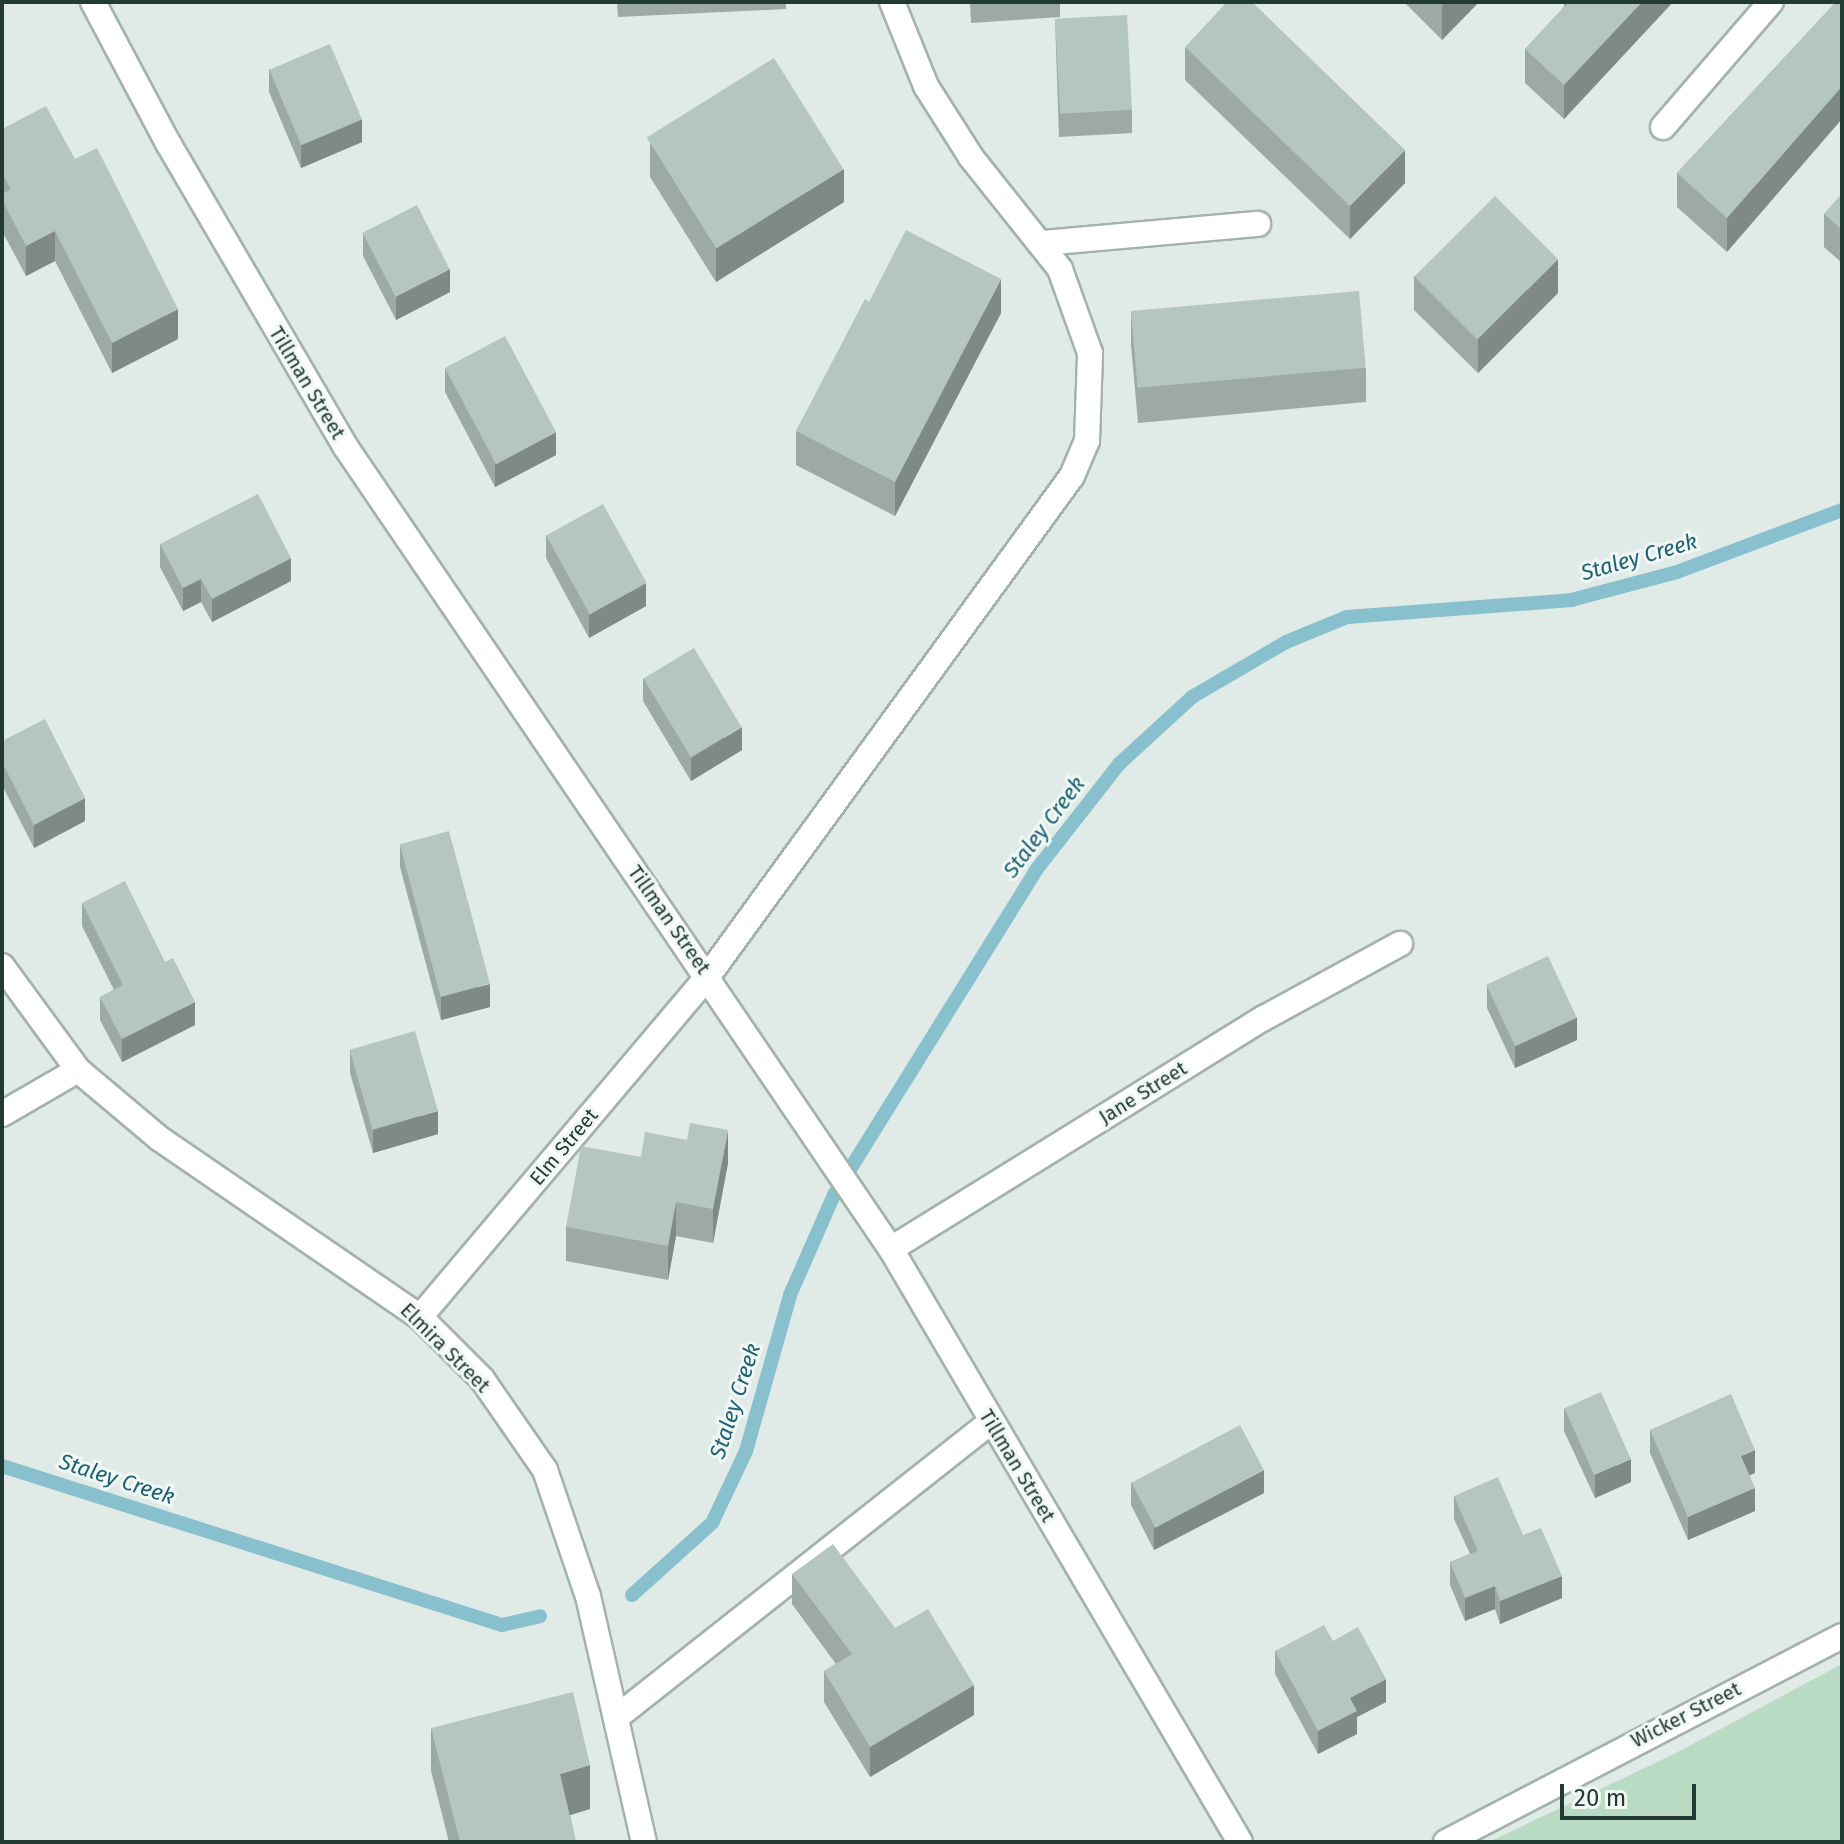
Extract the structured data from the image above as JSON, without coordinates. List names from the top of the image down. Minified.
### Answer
{"streets":{"street":["Tillman Street","Jane Street","Elm Street","Elmira Street","Wicker Street"]},"crossings":[["Tillman Street","Jane Street"],["Tillman Street","Elm Street"],["Elm Street","Elmira Street"]],"water":["Staley Creek"],"scale_bar":"20 m"}
